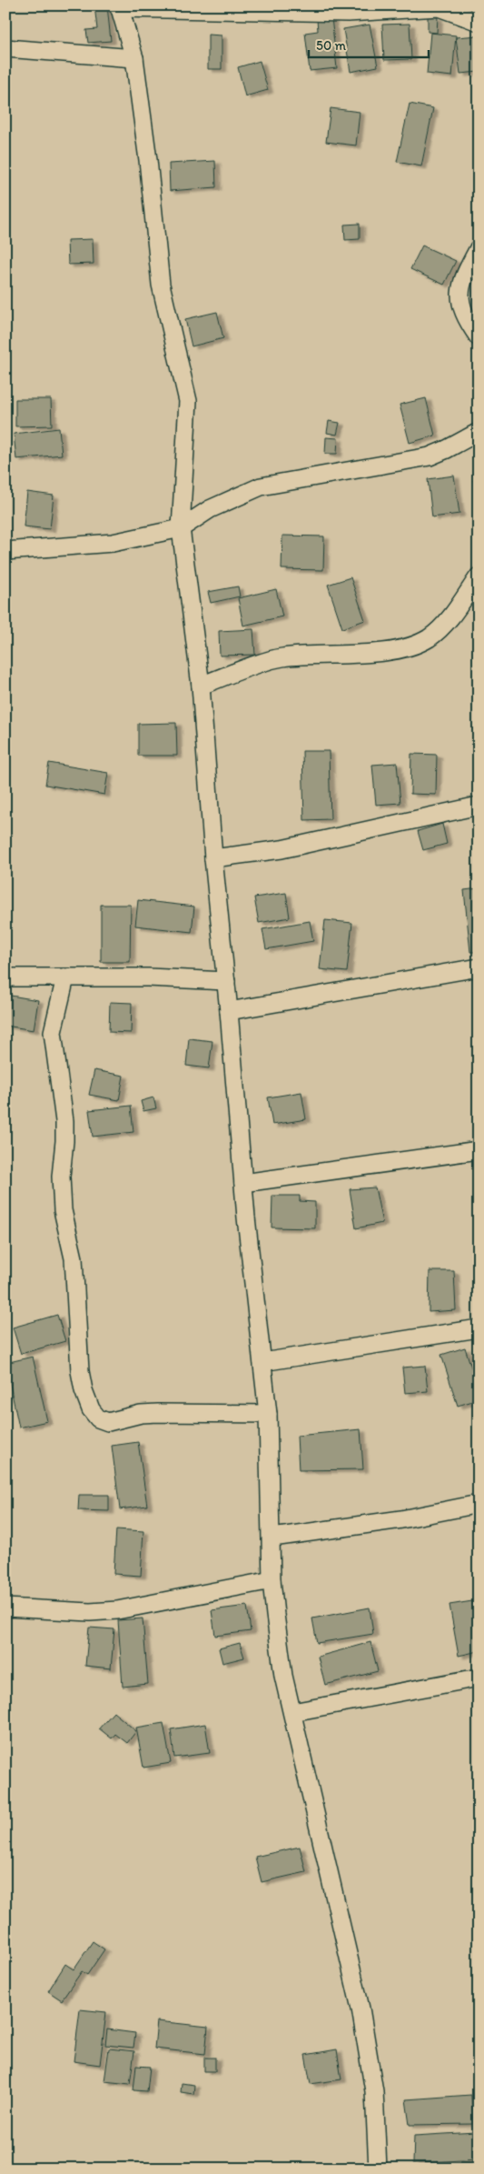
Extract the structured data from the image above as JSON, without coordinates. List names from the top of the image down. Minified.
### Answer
{"scale_bar":"50 m"}
